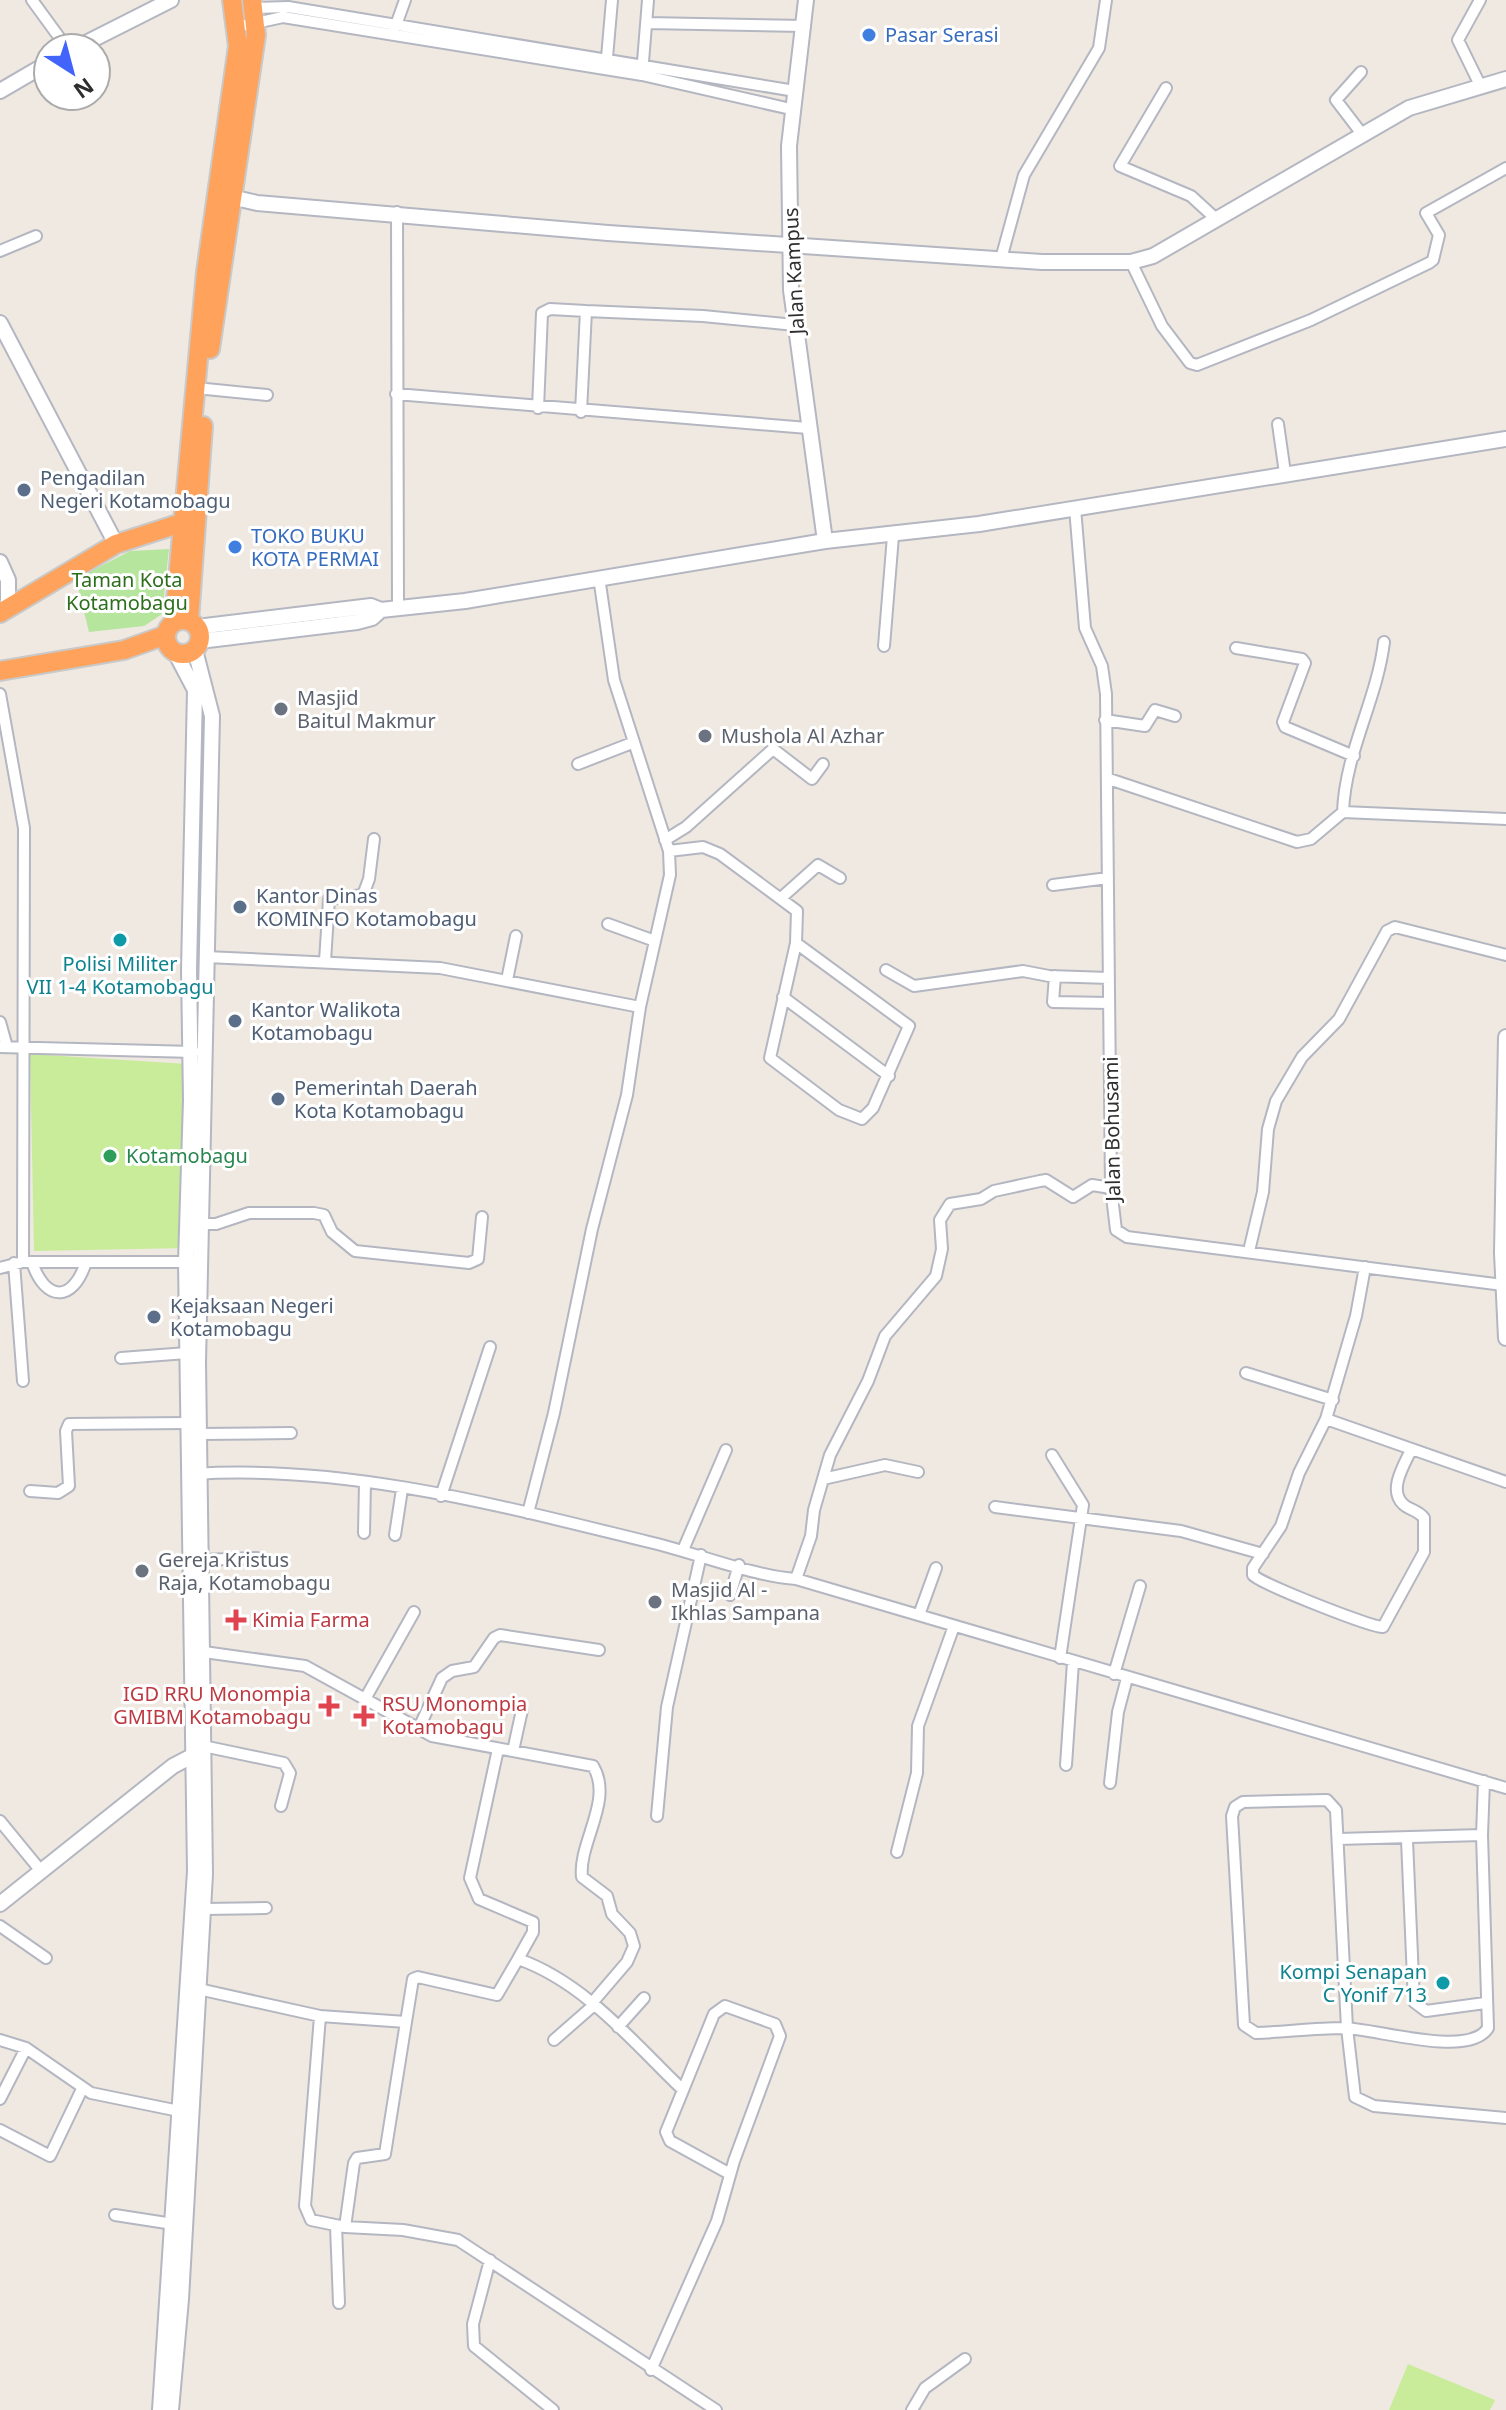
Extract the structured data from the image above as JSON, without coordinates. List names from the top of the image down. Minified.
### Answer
{"streets":{"street":["Jalan Kampus","Jalan Bohusami"]},"parks":["Taman Kota Kotamobagu"],"places":{"other":["Pasar Serasi","Pengadilan Negeri Kotamobagu","TOKO BUKU KOTA PERMAI","Masjid Baitul Makmur","Mushola Al Azhar","Kantor Dinas KOMINFO Kotamobagu","Polisi Militer VII 1-4 Kotamobagu","Kantor Walikota Kotamobagu","Pemerintah Daerah Kota Kotamobagu","Kotamobagu","Kejaksaan Negeri Kotamobagu","Gereja Kristus Raja, Kotamobagu","Masjid Al - Ikhlas Sampana","Kompi Senapan C Yonif 713"],"health":["Kimia Farma","IGD RRU Monompia GMIBM Kotamobagu","RSU Monompia Kotamobagu"]},"north":"bottom right"}
